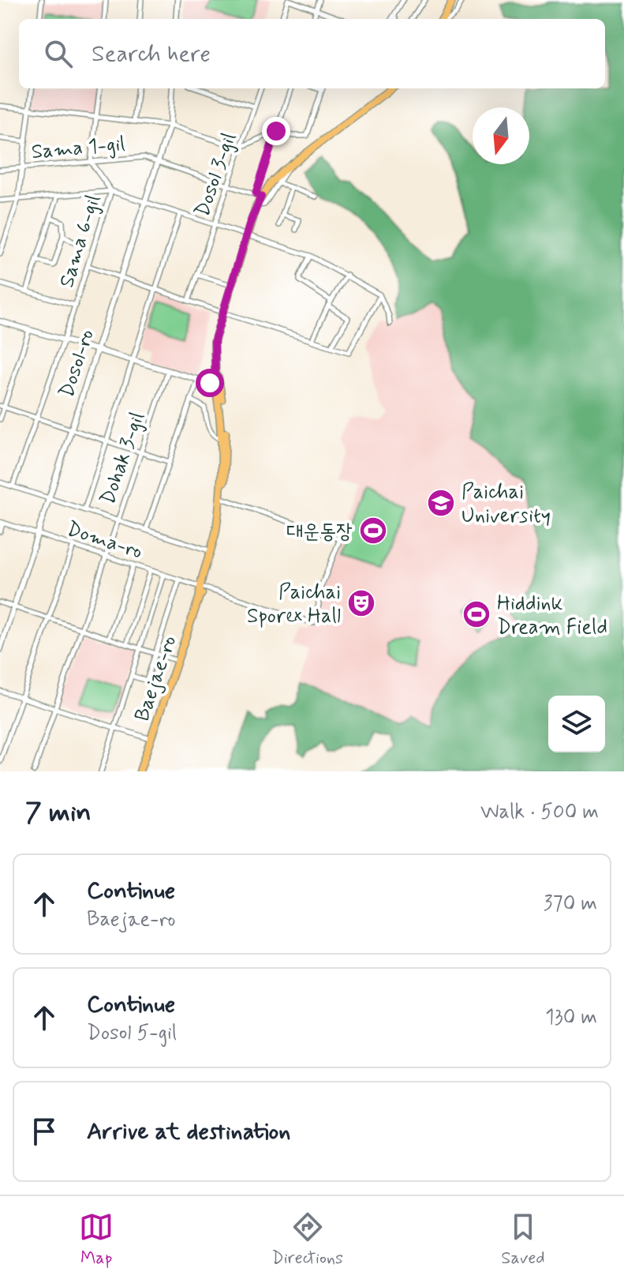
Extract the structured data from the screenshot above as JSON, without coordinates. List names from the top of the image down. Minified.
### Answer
{"streets":{"main road":["Baejae-ro"],"street":["Sama 1-gil","Dosol 3-gil","Sama 6-gil","Dosol-ro","Dohak 3-gil","Doma-ro"]},"crossings":[["Sama 1-gil","Dosol 3-gil"],["Sama 1-gil","Sama 6-gil"],["Sama 1-gil","Dosol-ro"],["Sama 1-gil","Baejae-ro"],["Dosol-ro","Doma-ro"],["Dohak 3-gil","Doma-ro"],["Doma-ro","Baejae-ro"]],"places":{"school or university":["Paichai University"],"sports":["대운동장","Hiddink Dream Field"],"theatre":["Paichai Sporex Hall"]},"north":"bottom","page":{"search":"Search here","heading":["7 min","Walk · 500 m"],"list":[["Continue","Baejae-ro","370 m"],["Continue","Dosol 5-gil","130 m"],"Arrive at destination"],"nav":["Map","Directions","Saved"]}}
